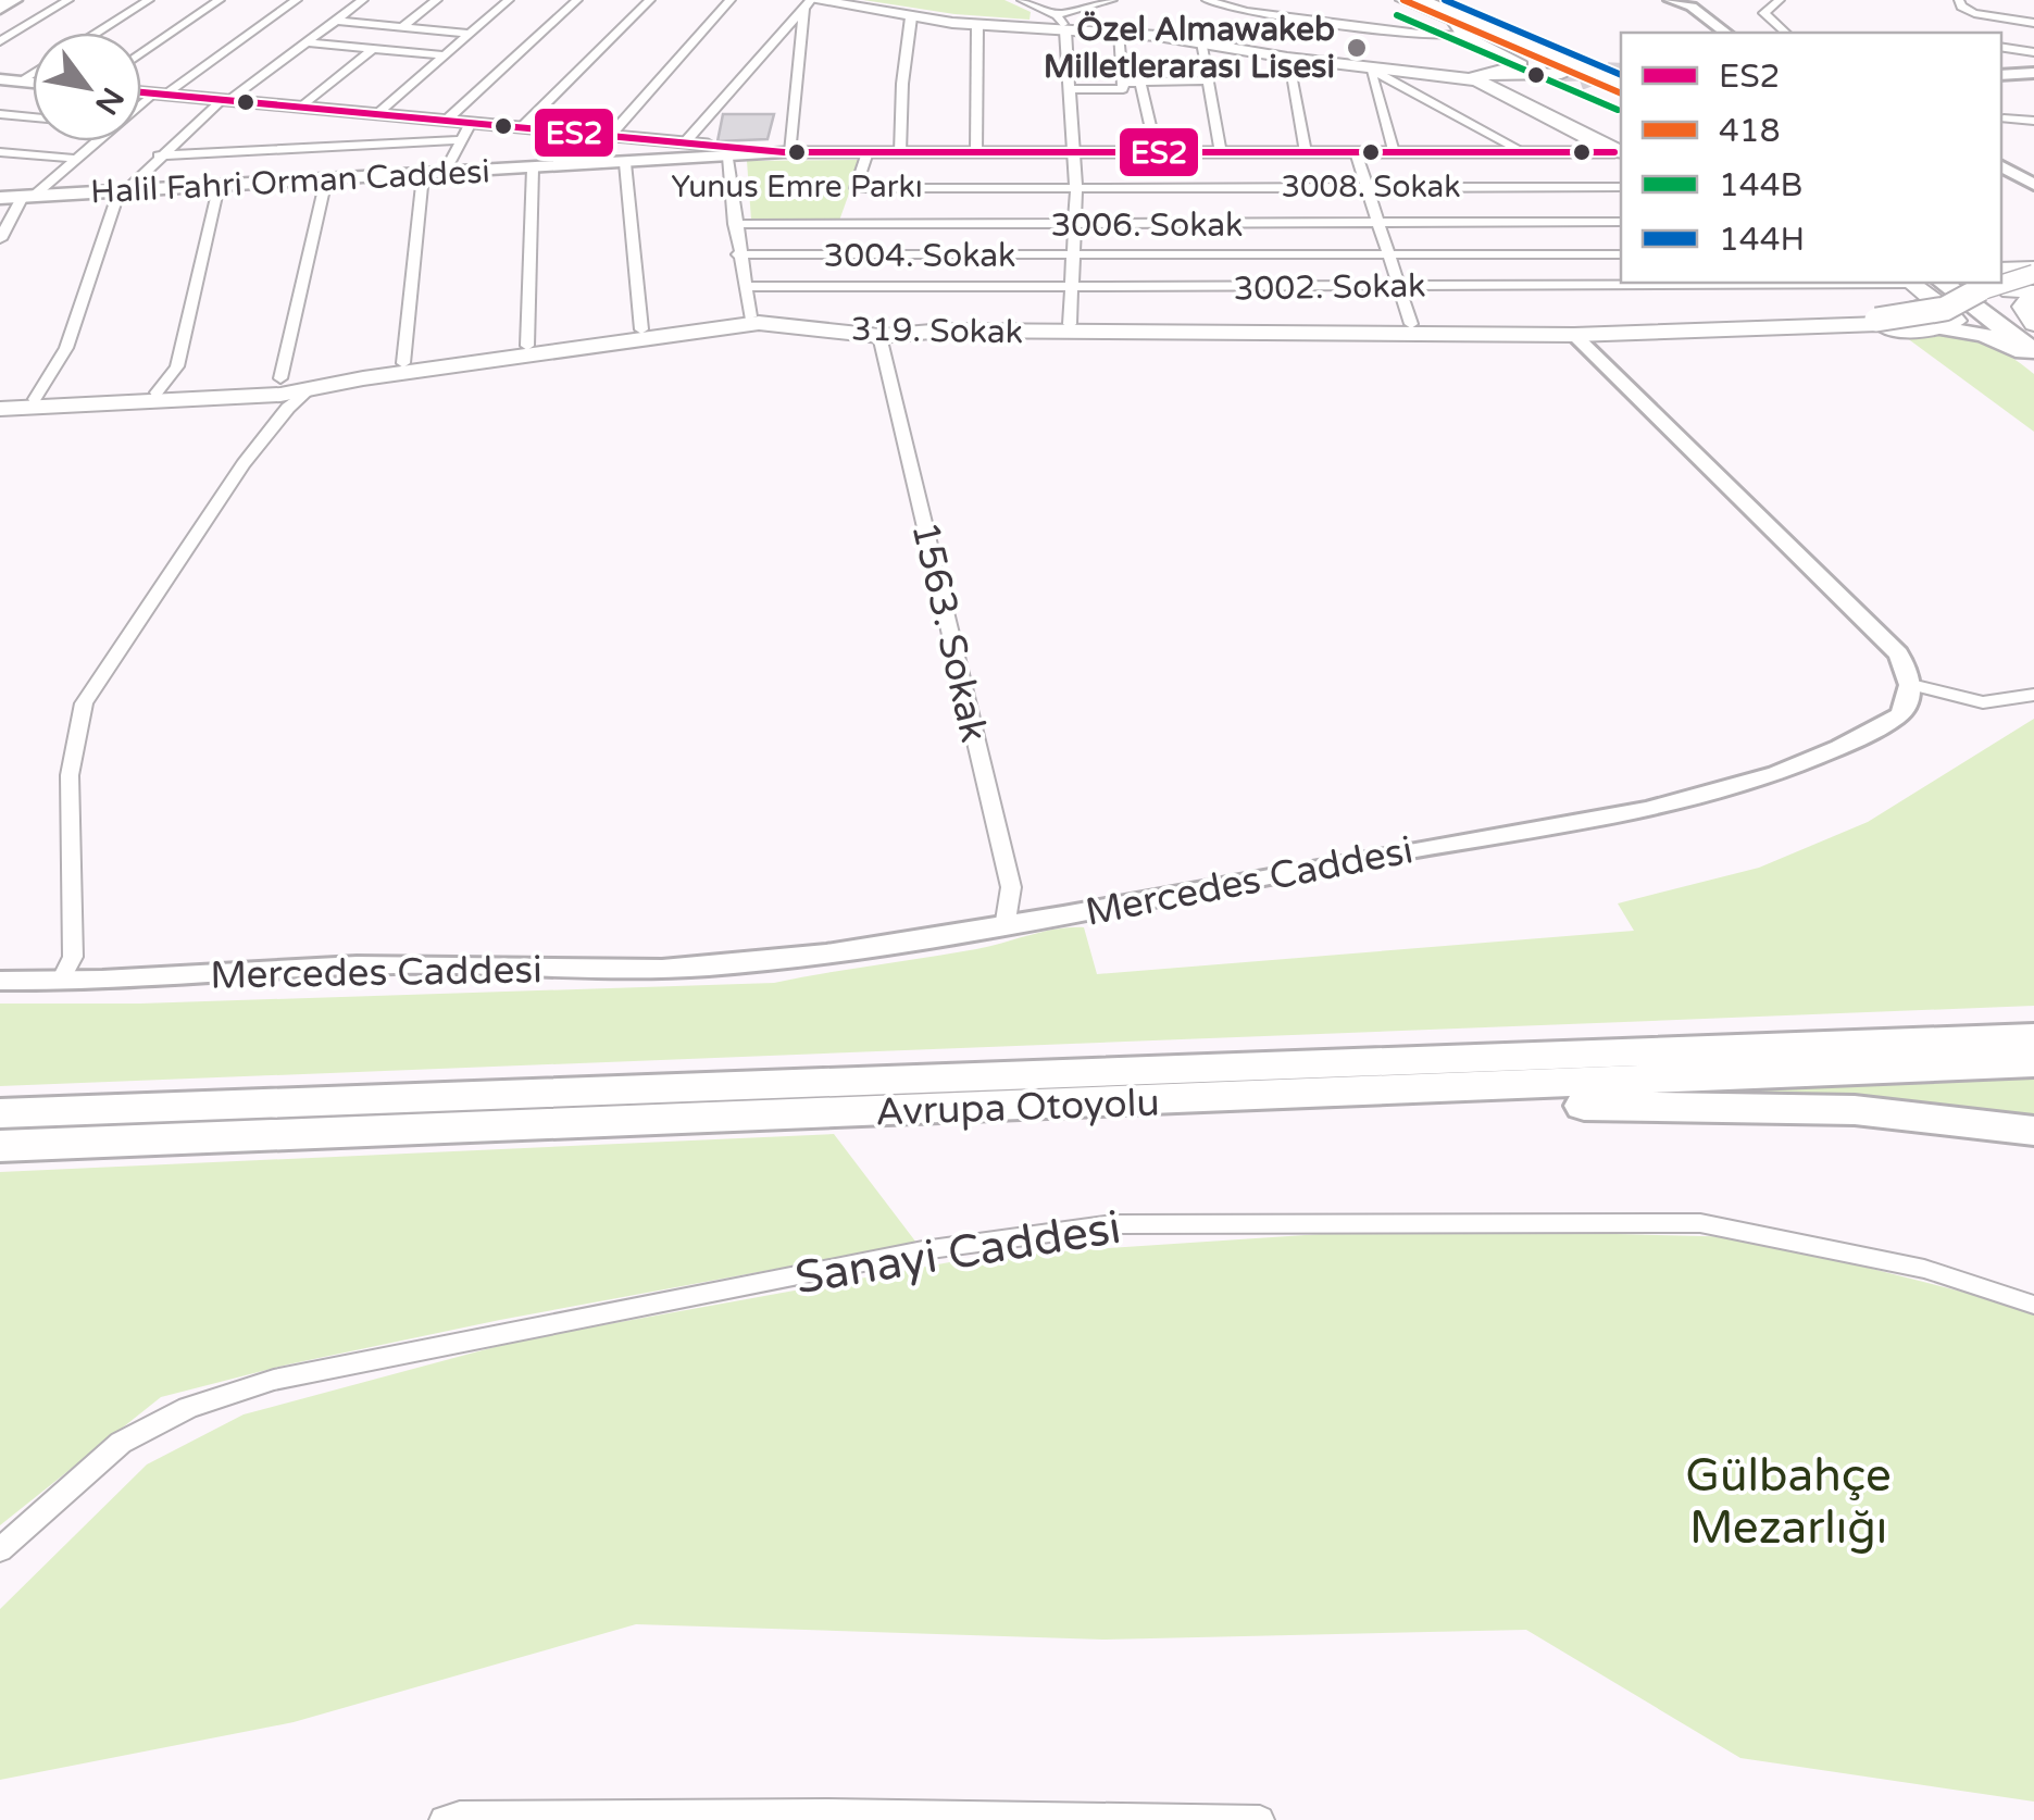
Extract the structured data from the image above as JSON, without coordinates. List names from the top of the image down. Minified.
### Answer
{"streets":{"highway":["Avrupa Otoyolu"],"main road":["Halil Fahri Orman Caddesi","319. Sokak"],"street":["3006. Sokak","3004. Sokak","3002. Sokak","1563. Sokak","Mercedes Caddesi","Sanayi Caddesi"]},"crossings":[["319. Sokak","1563. Sokak"],["1563. Sokak","Mercedes Caddesi"]],"parks":["Gülbahçe Mezarlığı"],"places":["Özel Almawakeb Milletlerarası Lisesi","Yunus Emre Parkı","3008. Sokak"],"lines":["transit line 418","transit line 144H","transit line 144B","transit line ES2"],"legend":["ES2","418","144B","144H"],"north":"bottom right"}
